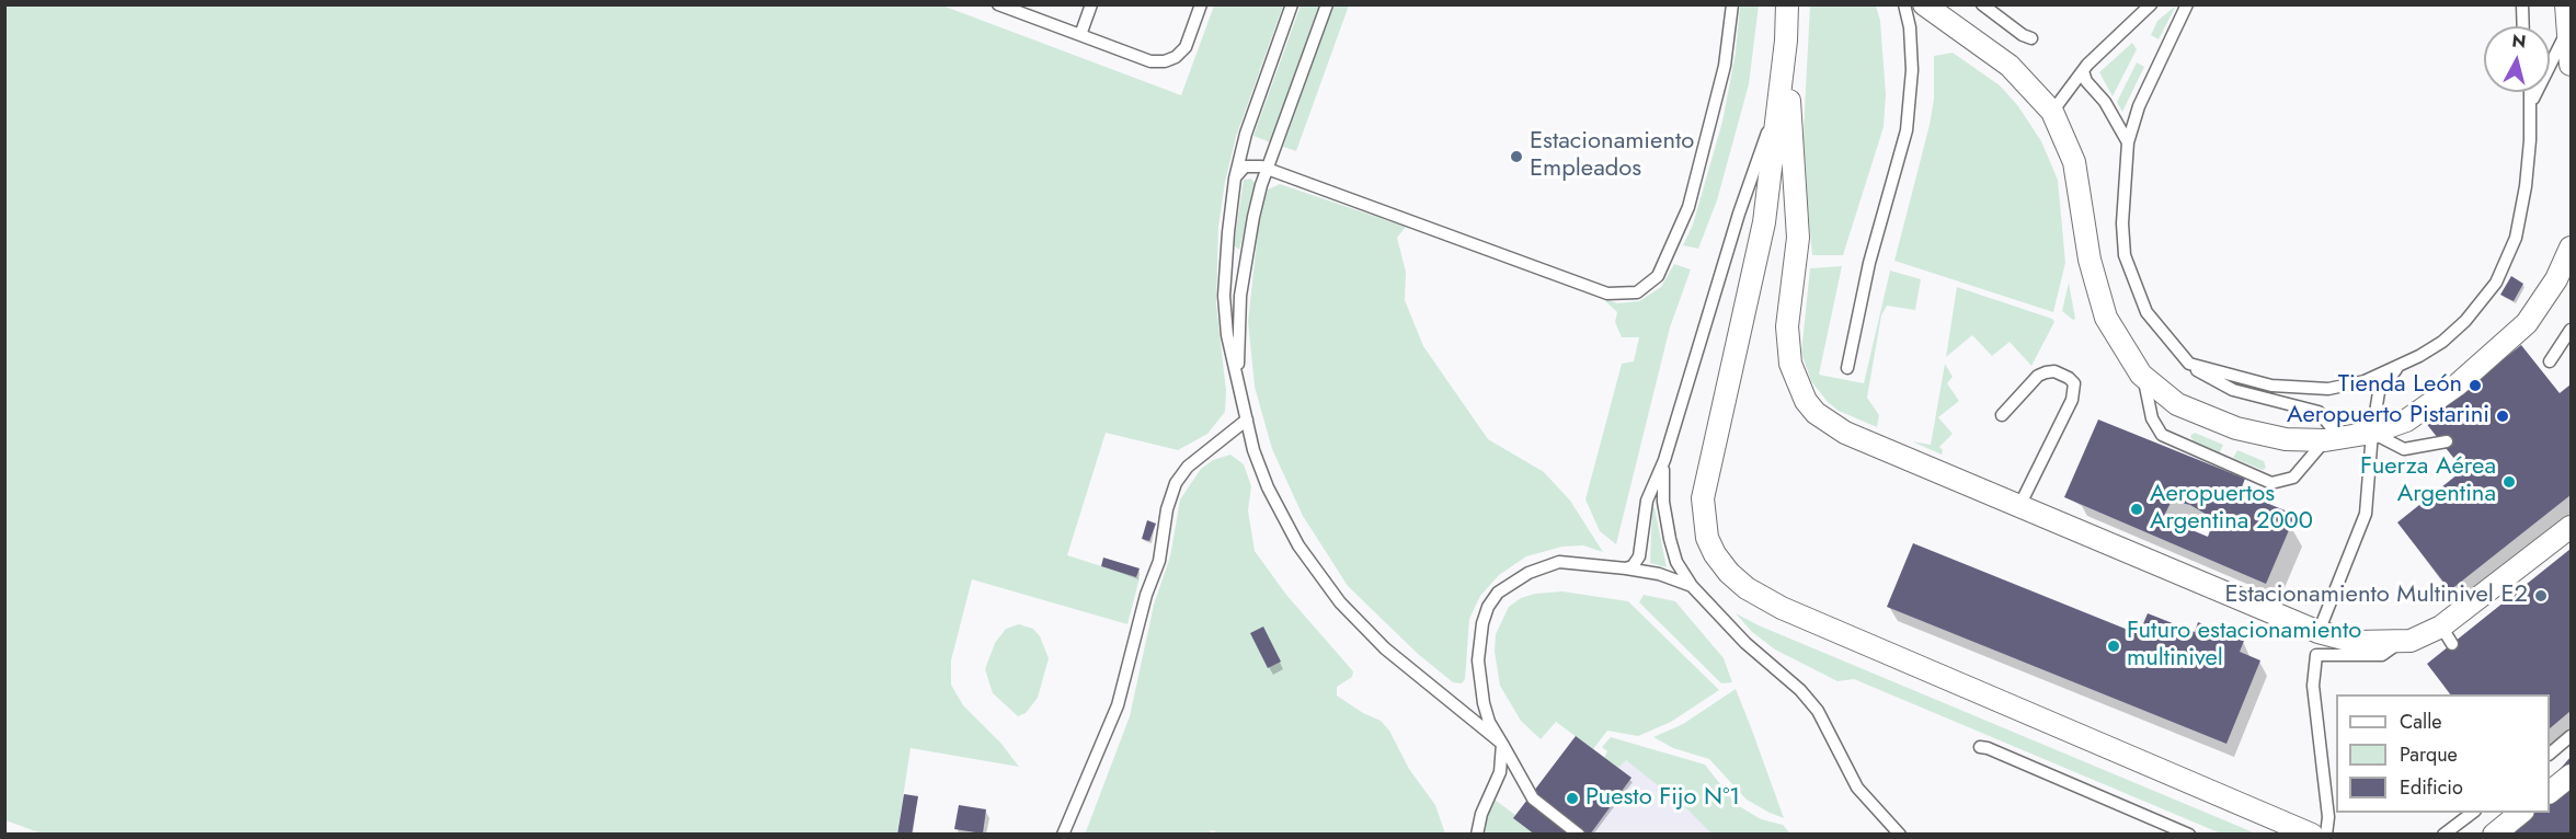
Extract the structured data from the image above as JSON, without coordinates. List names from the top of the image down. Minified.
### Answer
{"places":["Estacionamiento Empleados","Tienda León","Aeropuerto Pistarini","Fuerza Aérea Argentina","Aeropuertos Argentina 2000","Estacionamiento Multinivel E2","Futuro estacionamiento multinivel","Puesto Fijo N°1"],"legend":["Calle","Parque","Edificio"],"north":"top"}
